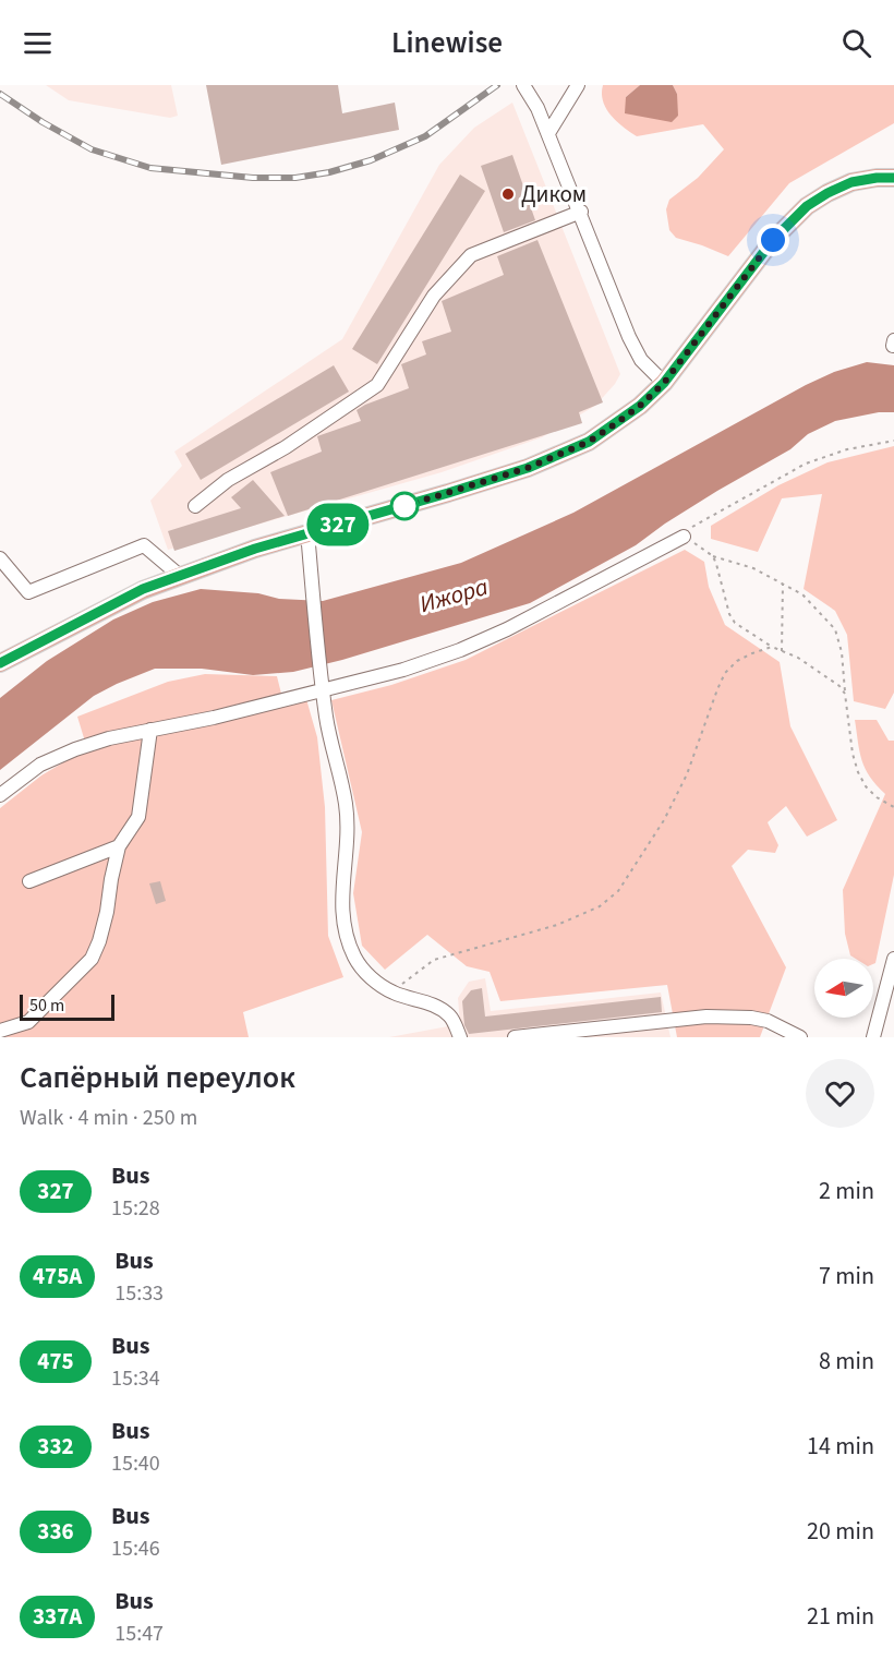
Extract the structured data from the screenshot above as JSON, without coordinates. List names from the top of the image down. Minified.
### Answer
{"water":["Ижора"],"places":["Диком"],"lines":["bus line 327"],"scale_bar":"50 m","north":"left","page":{"header":"Linewise","on_map":"327","scale":"50 m","heading":["Сапёрный переулок","Walk · 4 min · 250 m"],"list":[{"mark":"327","name":"Bus","note":"15:28","value":"2 min"},{"mark":"475А","name":"Bus","note":"15:33","value":"7 min"},{"mark":"475","name":"Bus","note":"15:34","value":"8 min"},{"mark":"332","name":"Bus","note":"15:40","value":"14 min"},{"mark":"336","name":"Bus","note":"15:46","value":"20 min"},{"mark":"337А","name":"Bus","note":"15:47","value":"21 min"}]}}
